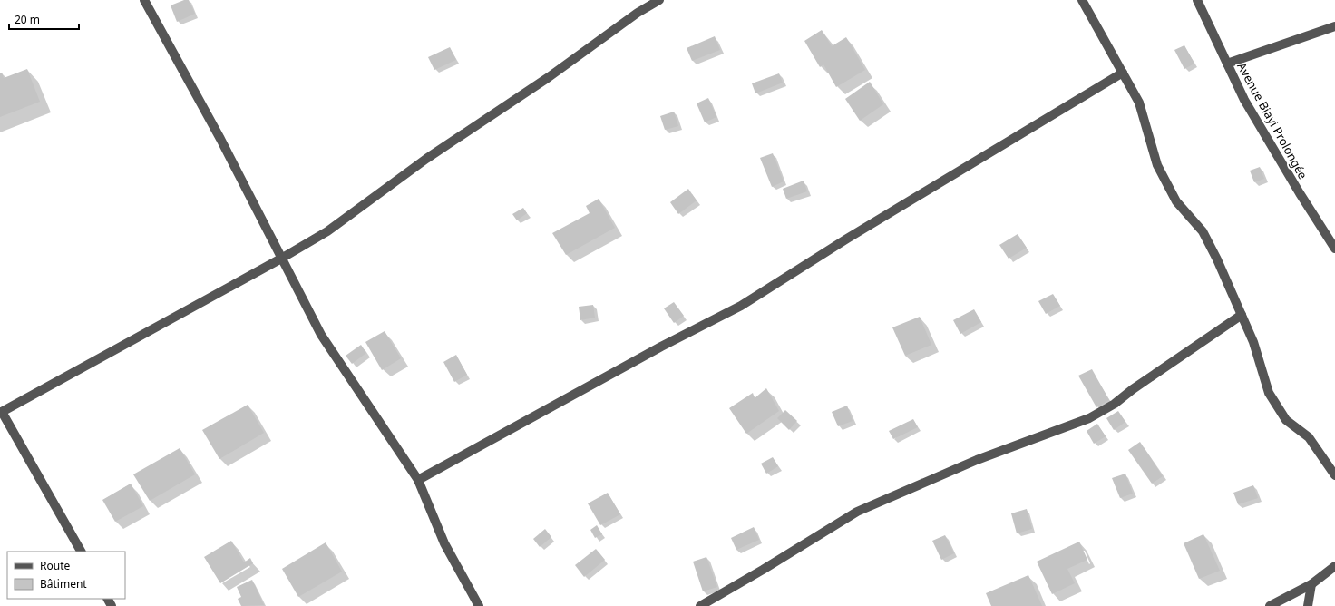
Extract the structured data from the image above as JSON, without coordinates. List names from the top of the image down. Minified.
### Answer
{"streets":{"street":["Avenue Biayi Prolongée"]},"legend":["Route","Bâtiment"],"scale_bar":"20 m"}
